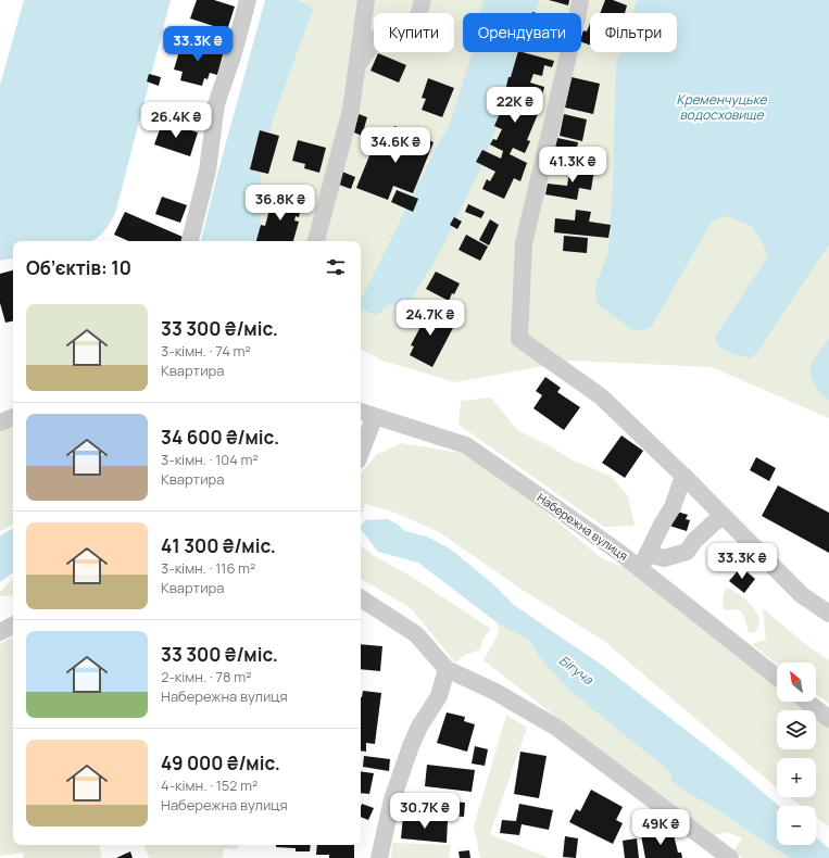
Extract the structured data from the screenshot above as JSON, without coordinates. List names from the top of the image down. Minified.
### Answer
{"streets":{"street":["Набережна вулиця"]},"water":["Кременчуцьке водосховище","Бігуча"],"north":"top left","page":{"chip":["Купити","Орендувати","Фільтри"],"price":["33.3K ₴","22K ₴","26.4K ₴","34.6K ₴","41.3K ₴","36.8K ₴","24.7K ₴","33.3K ₴","30.7K ₴","49K ₴"],"heading":"Об’єктів: 10","list":[{"name":"33 300 ₴/міс.","note":"3-кімн. · 74 m² · Квартира"},{"name":"34 600 ₴/міс.","note":"3-кімн. · 104 m² · Квартира"},{"name":"41 300 ₴/міс.","note":"3-кімн. · 116 m² · Квартира"},{"name":"33 300 ₴/міс.","note":"2-кімн. · 78 m² · Набережна вулиця"},{"name":"49 000 ₴/міс.","note":"4-кімн. · 152 m² · Набережна вулиця"}],"map_buttons":["+","−"]}}
